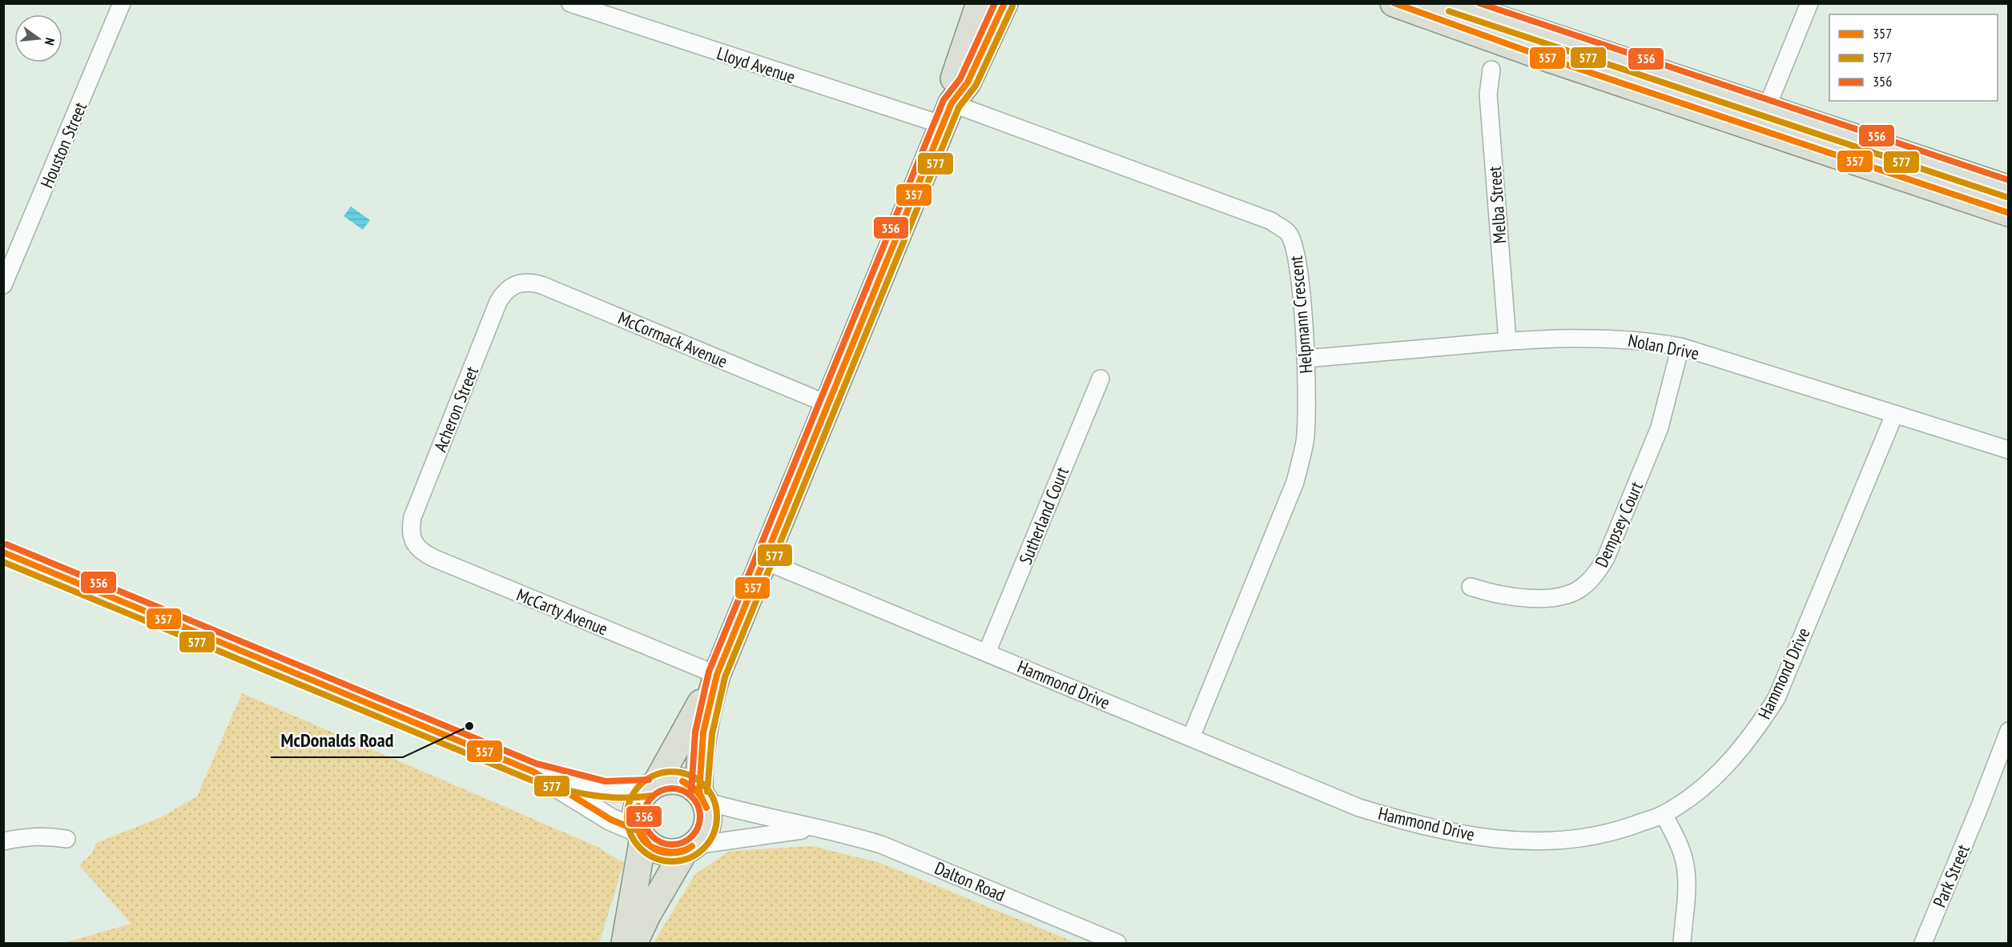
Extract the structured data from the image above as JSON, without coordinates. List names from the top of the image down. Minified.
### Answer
{"streets":{"street":["Lloyd Avenue","Houston Street","Melba Street","Helpmann Crescent","McCormack Avenue","Nolan Drive","Acheron Street","Sutherland Court","Dempsey Court","McCarty Avenue","Hammond Drive","Park Street","Dalton Road"]},"crossings":[["Lloyd Avenue","Helpmann Crescent"],["Melba Street","Nolan Drive"],["Helpmann Crescent","Nolan Drive"],["Helpmann Crescent","Hammond Drive"],["McCormack Avenue","Acheron Street"],["Nolan Drive","Dempsey Court"],["Nolan Drive","Hammond Drive"],["Acheron Street","McCarty Avenue"],["Sutherland Court","Hammond Drive"]],"places":["McDonalds Road"],"lines":["transit line 357","transit line 356","transit line 577"],"legend":["357","577","356"],"north":"right"}
